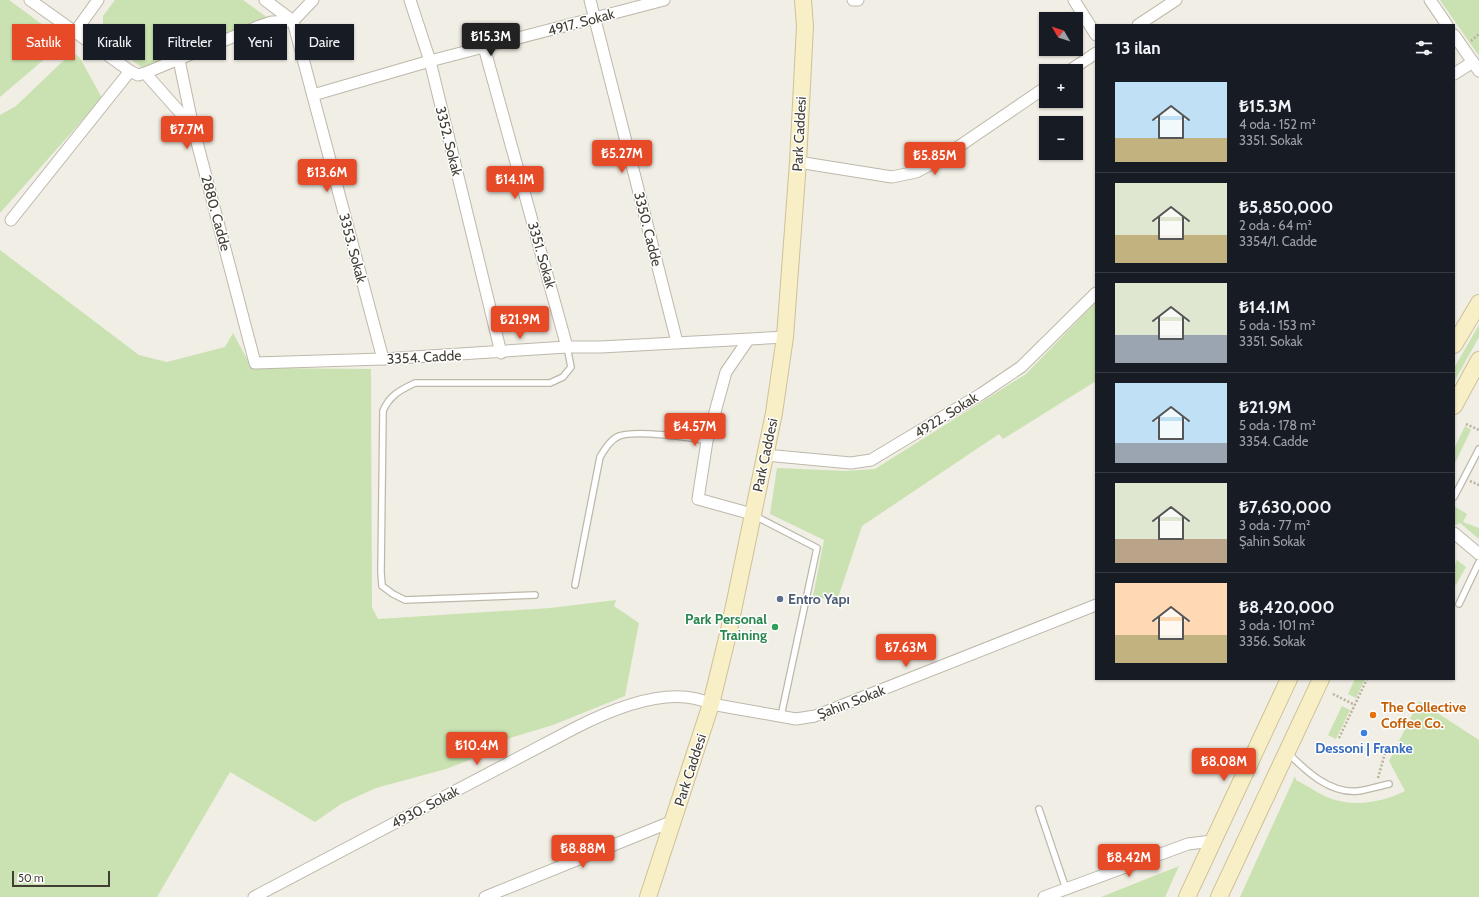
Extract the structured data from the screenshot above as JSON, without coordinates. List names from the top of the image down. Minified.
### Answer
{"streets":{"street":["4917. Sokak","Park Caddesi","3352. Sokak","2880. Cadde","3350. Cadde","3353. Sokak","3351. Sokak","3354. Cadde","4922. Sokak","Şahin Sokak","4930. Sokak"]},"crossings":[["4917. Sokak","3352. Sokak"],["4917. Sokak","3350. Cadde"],["4917. Sokak","3353. Sokak"],["4917. Sokak","3351. Sokak"],["Park Caddesi","3354. Cadde"],["Park Caddesi","4922. Sokak"],["Park Caddesi","Şahin Sokak"],["Park Caddesi","4930. Sokak"],["3352. Sokak","3354. Cadde"],["2880. Cadde","3354. Cadde"],["3350. Cadde","3354. Cadde"],["3353. Sokak","3354. Cadde"],["3351. Sokak","3354. Cadde"],["Şahin Sokak","4930. Sokak"]],"places":["Entro Yapı","Park Personal Training","The Collective Coffee Co.","Dessoni | Franke"],"scale_bar":"50 m","north":"top left","page":{"map_buttons":["+","−"],"price":["₺15.3M","₺7.7M","₺5.27M","₺5.85M","₺13.6M","₺14.1M","₺21.9M","₺4.57M","₺7.63M","₺10.4M","₺8.08M","₺8.88M","₺8.42M"],"chip":["Satılık","Kiralık","Filtreler","Yeni","Daire"],"heading":"13 ilan","list":[{"name":"₺15.3M","note":"4 oda · 152 m² · 3351. Sokak"},{"name":"₺5,850,000","note":"2 oda · 64 m² · 3354/1. Cadde"},{"name":"₺14.1M","note":"5 oda · 153 m² · 3351. Sokak"},{"name":"₺21.9M","note":"5 oda · 178 m² · 3354. Cadde"},{"name":"₺7,630,000","note":"3 oda · 77 m² · Şahin Sokak"},{"name":"₺8,420,000","note":"3 oda · 101 m² · 3356. Sokak"}],"scale":"50 m"}}
